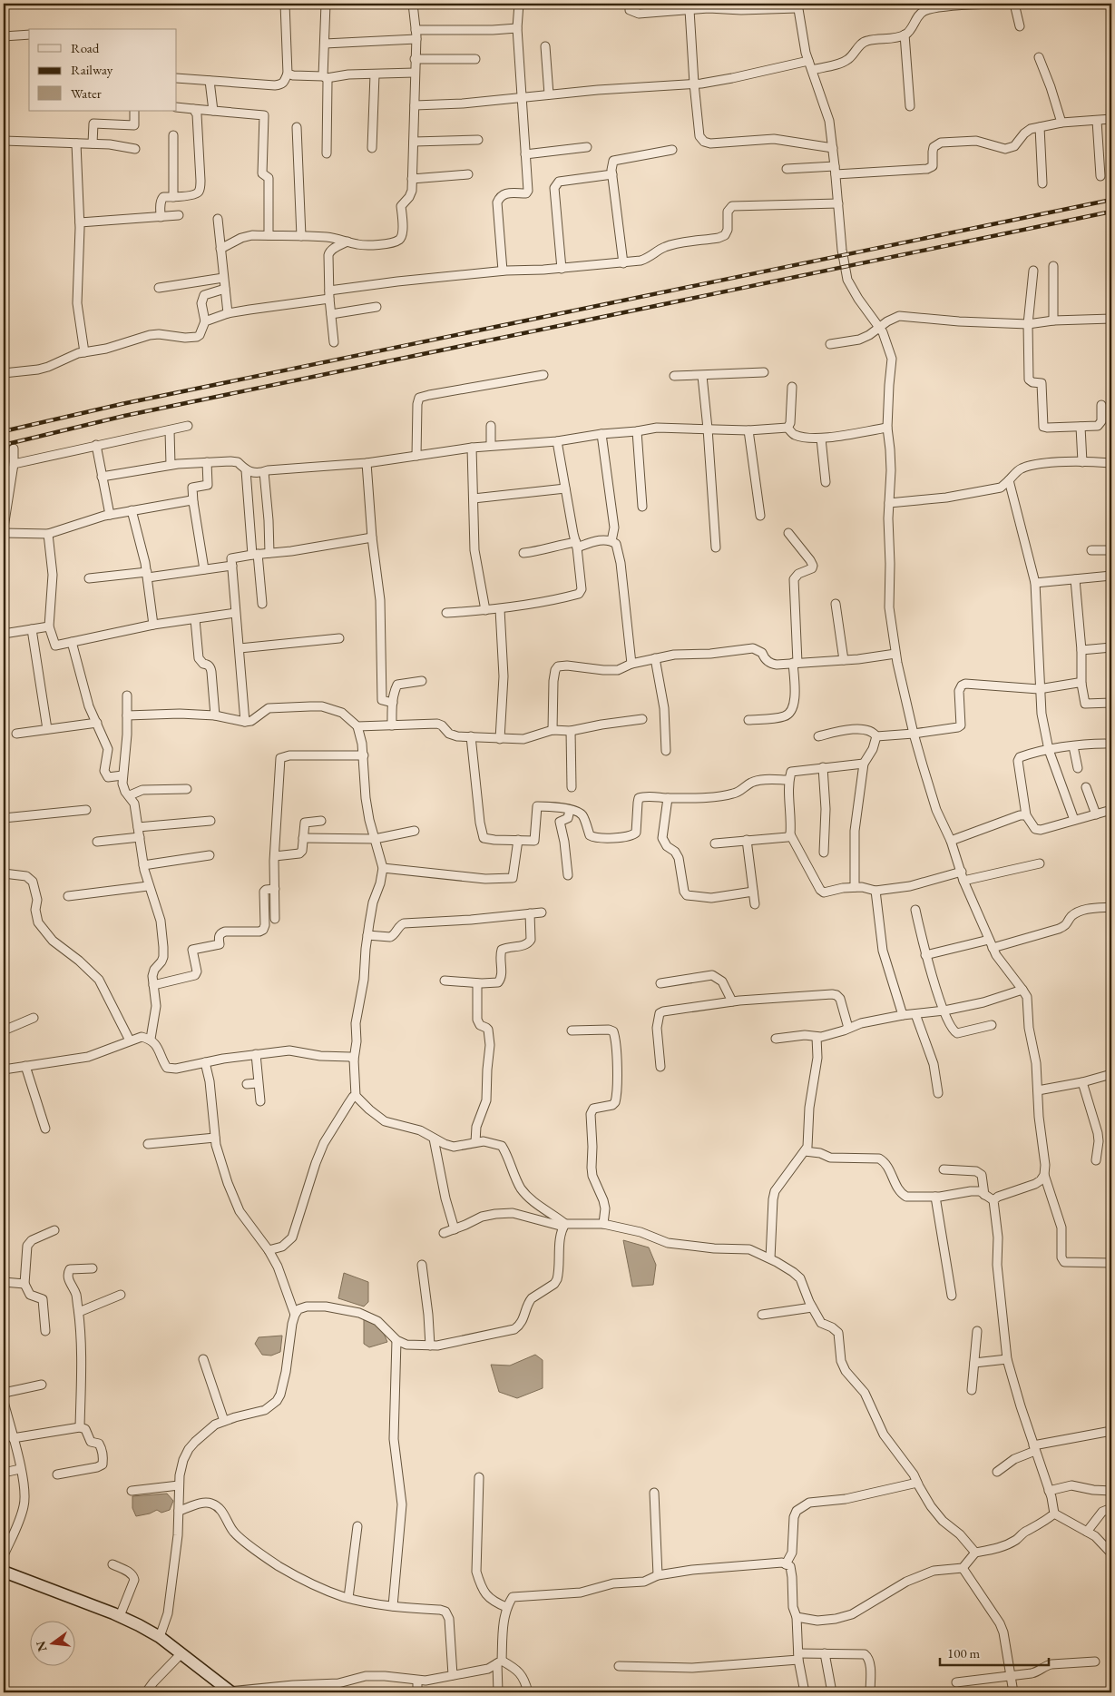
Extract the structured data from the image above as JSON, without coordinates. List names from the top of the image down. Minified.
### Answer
{"legend":["Road","Railway","Water"],"scale_bar":"100 m","north":"left"}
